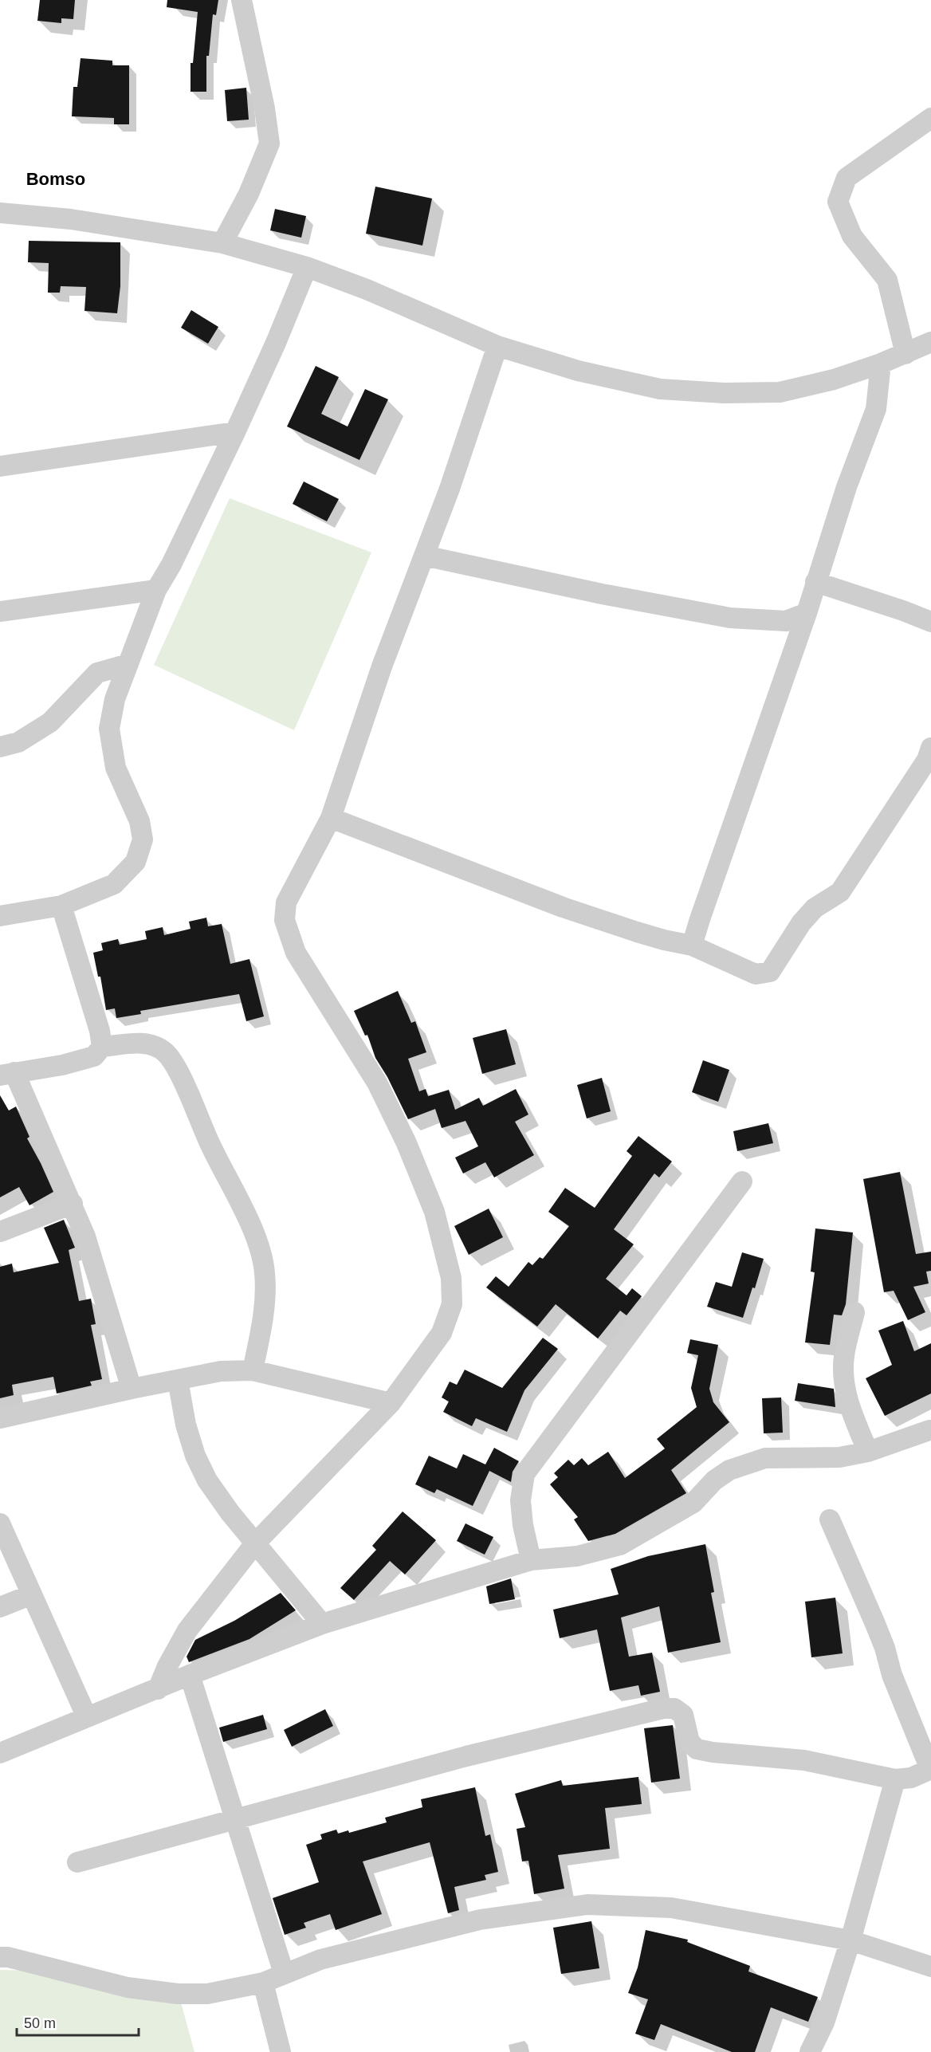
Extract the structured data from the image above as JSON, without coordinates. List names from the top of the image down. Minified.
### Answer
{"districts":["Bomso"],"scale_bar":"50 m"}
